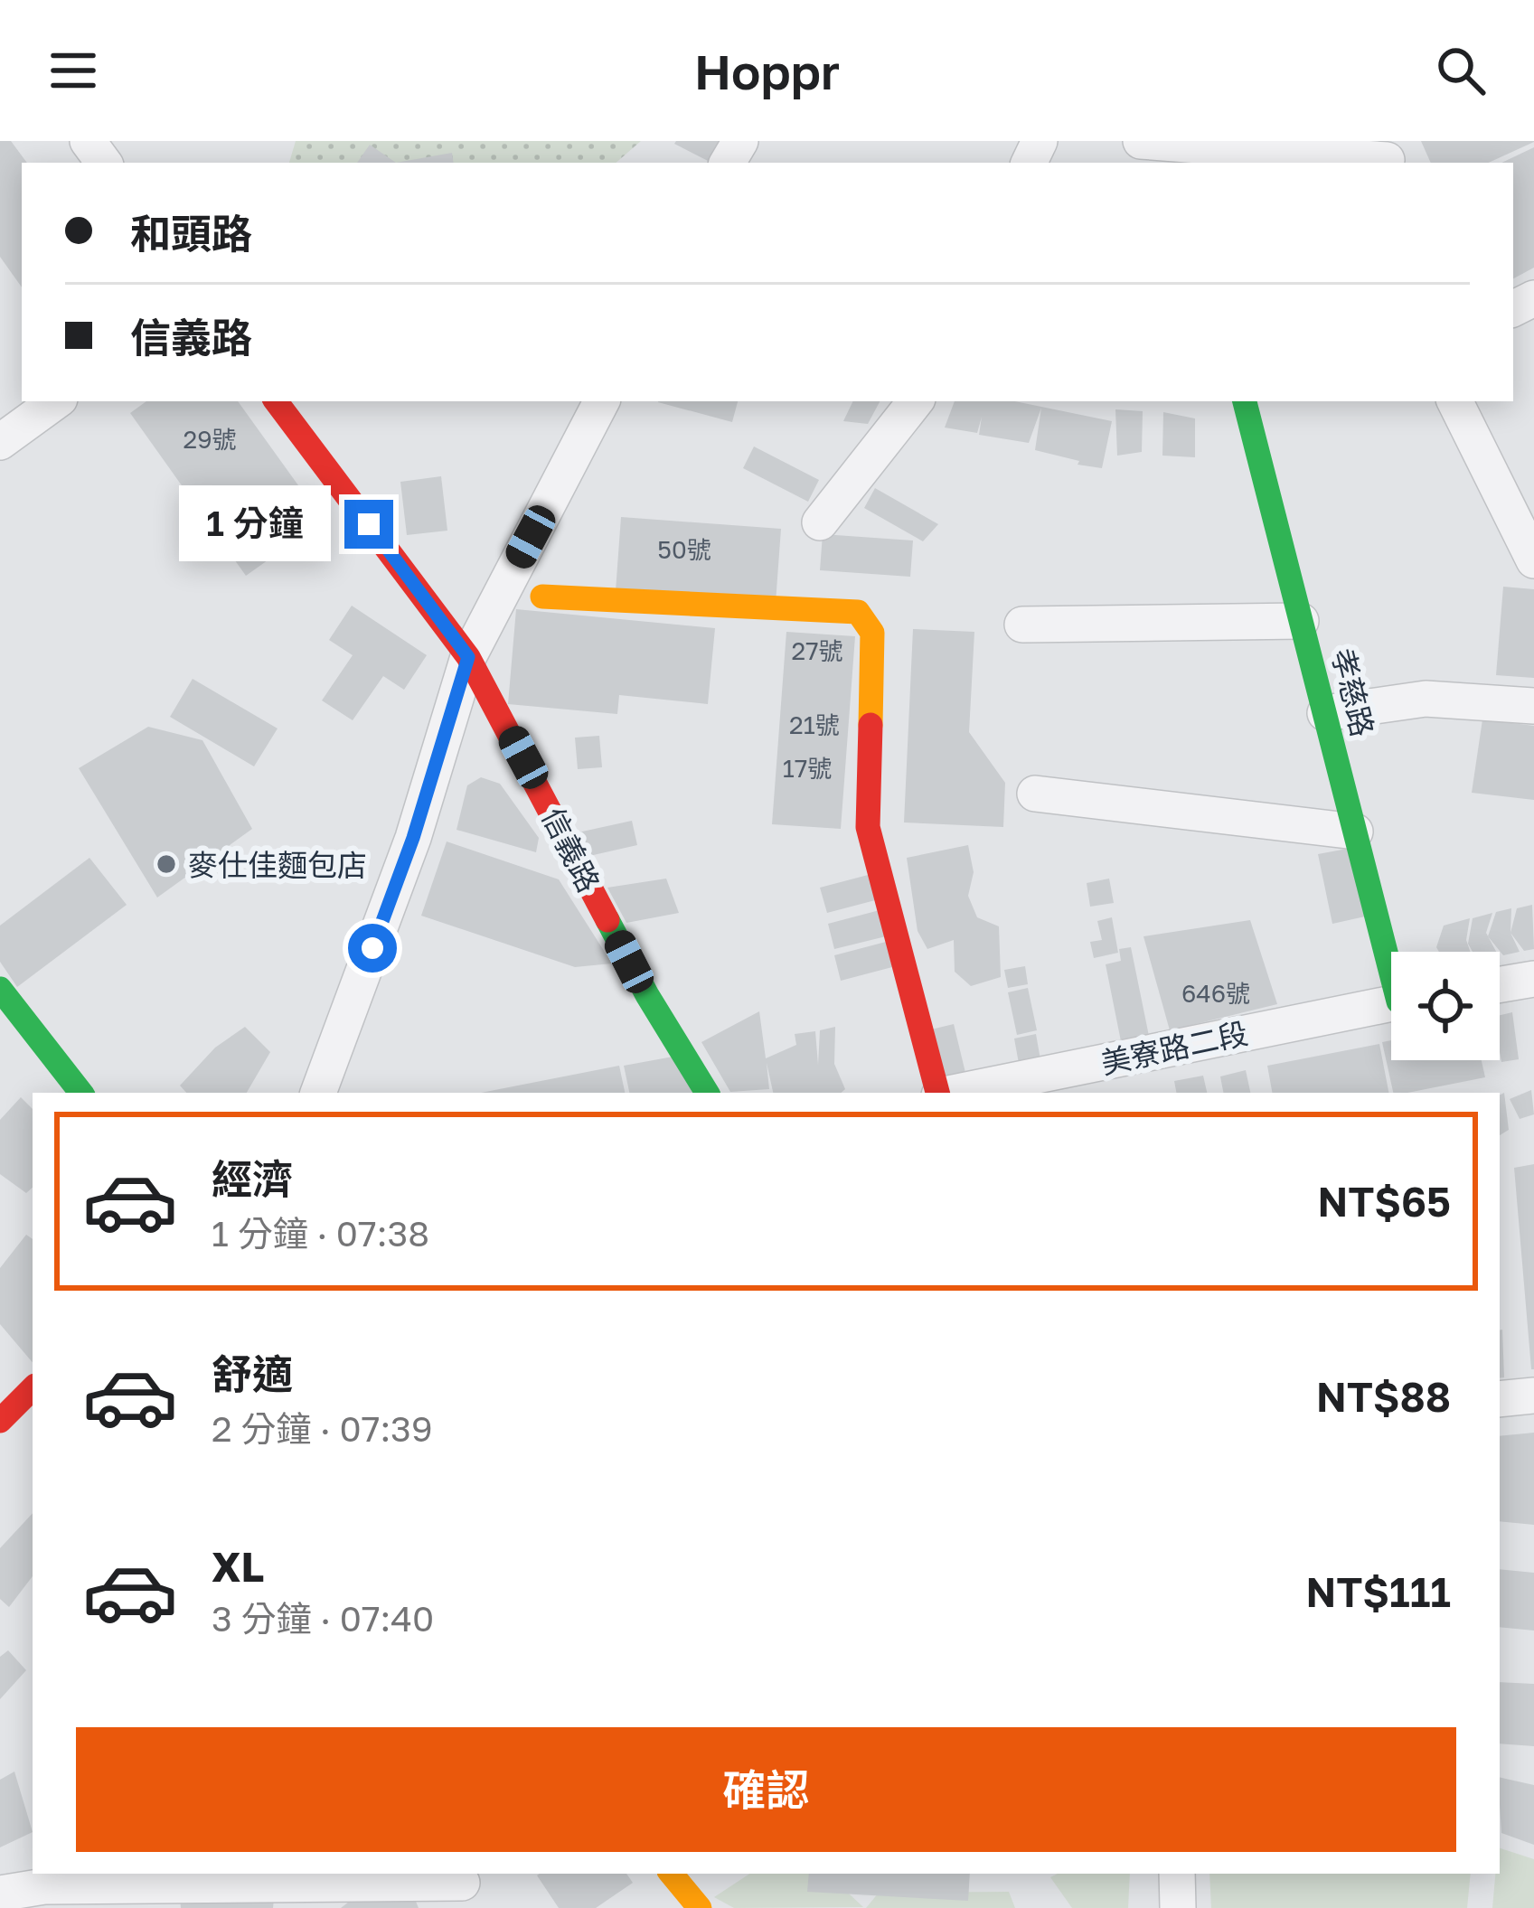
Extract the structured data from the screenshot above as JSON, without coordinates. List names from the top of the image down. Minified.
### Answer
{"streets":{"street":["孝慈路","信義路","美寮路二段"]},"places":["麥仕佳麵包店"],"house_numbers":["29號","50號","27號","21號","17號","646號"],"page":{"header":"Hoppr","banner":["和頭路","信義路"],"bubble":"1 分鐘","list":[{"name":"經濟","note":"1 分鐘 · 07:38","value":"NT$65"},{"name":"舒適","note":"2 分鐘 · 07:39","value":"NT$88"},{"name":"XL","note":"3 分鐘 · 07:40","value":"NT$111"}],"buttons":"確認"}}
